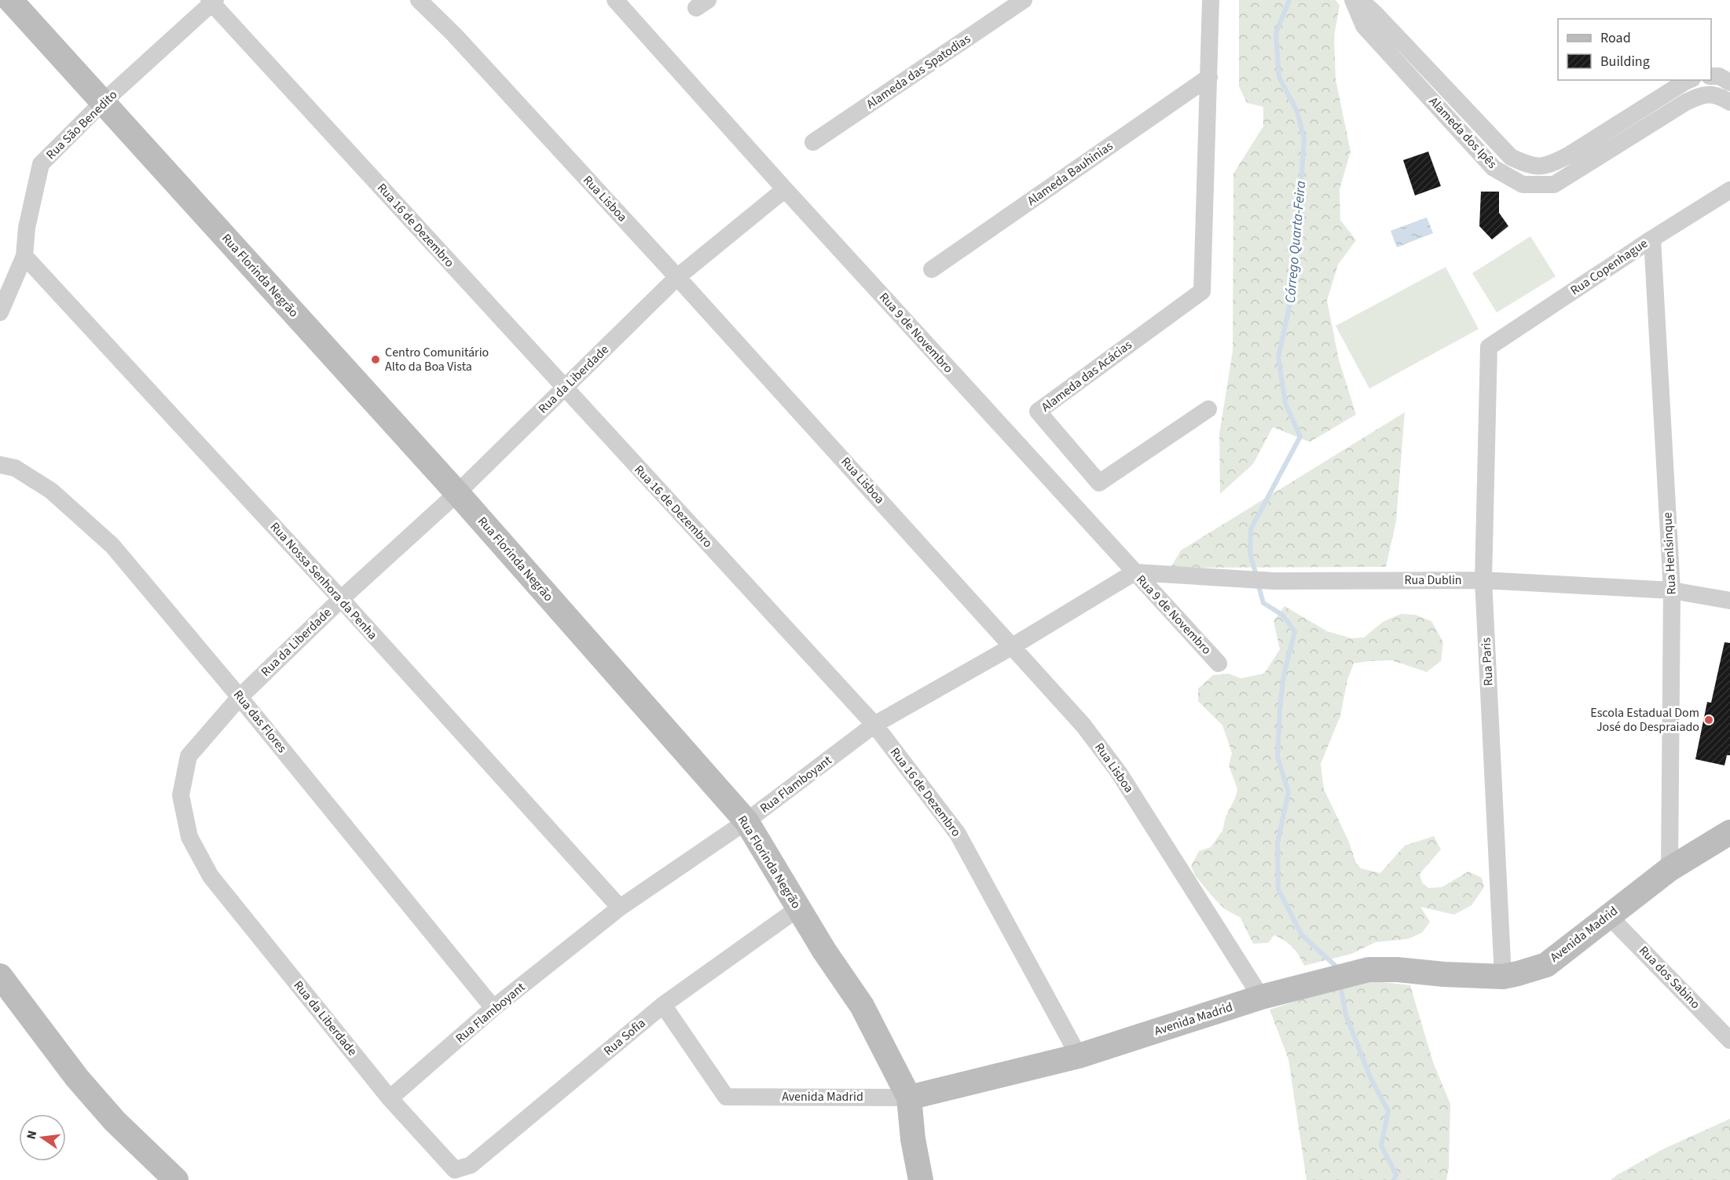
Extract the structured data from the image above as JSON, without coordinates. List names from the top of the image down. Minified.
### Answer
{"streets":{"street":["Alameda das Spatodias","Rua São Benedito","Alameda dos Ipês","Alameda Bauhinias","Rua Lisboa","Rua 16 de Dezembro","Rua Copenhague","Rua Florinda Negrão","Rua 9 de Novembro","Alameda das Acácias","Rua da Liberdade","Rua Henlsinque","Rua Dublin","Rua Nossa Senhora da Penha","Rua Paris","Rua das Flores","Rua Flamboyant","Avenida Madrid","Rua dos Sabino","Rua Sofia"]},"crossings":[["Rua São Benedito","Rua 16 de Dezembro"],["Rua São Benedito","Rua Florinda Negrão"],["Rua São Benedito","Rua Nossa Senhora da Penha"],["Alameda Bauhinias","Alameda das Acácias"],["Rua Lisboa","Rua da Liberdade"],["Rua Lisboa","Rua Flamboyant"],["Rua Lisboa","Avenida Madrid"],["Rua 16 de Dezembro","Rua da Liberdade"],["Rua 16 de Dezembro","Rua Flamboyant"],["Rua 16 de Dezembro","Avenida Madrid"],["Rua Copenhague","Rua Henlsinque"],["Rua Copenhague","Rua Paris"],["Rua Florinda Negrão","Rua da Liberdade"],["Rua Florinda Negrão","Rua Flamboyant"],["Rua Florinda Negrão","Avenida Madrid"],["Rua Florinda Negrão","Rua Sofia"],["Rua 9 de Novembro","Rua da Liberdade"],["Rua 9 de Novembro","Rua Dublin"],["Rua 9 de Novembro","Rua Flamboyant"],["Rua da Liberdade","Rua Nossa Senhora da Penha"],["Rua da Liberdade","Rua das Flores"],["Rua da Liberdade","Rua Flamboyant"],["Rua da Liberdade","Rua Sofia"],["Rua Henlsinque","Rua Dublin"],["Rua Henlsinque","Avenida Madrid"],["Rua Dublin","Rua Paris"],["Rua Dublin","Rua Flamboyant"],["Rua Nossa Senhora da Penha","Rua Flamboyant"],["Rua Paris","Avenida Madrid"],["Rua das Flores","Rua Flamboyant"],["Avenida Madrid","Rua dos Sabino"],["Avenida Madrid","Rua Sofia"]],"water":["Córrego Quarta-Feira"],"places":["Centro Comunitário Alto da Boa Vista","Escola Estadual Dom José do Despraiado"],"legend":["Road","Building"],"north":"left"}
